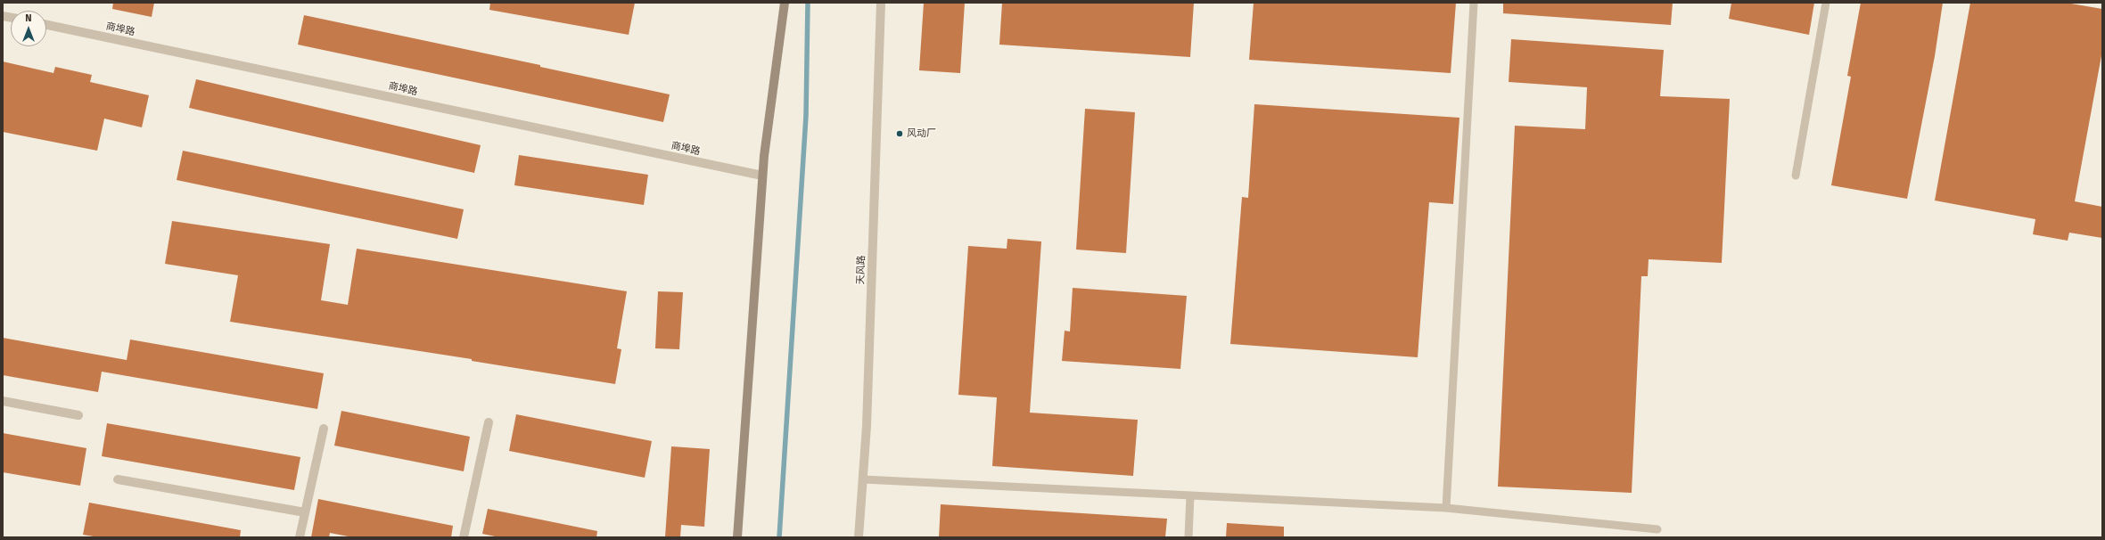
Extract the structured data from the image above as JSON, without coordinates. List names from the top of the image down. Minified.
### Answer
{"streets":{"street":["商埠路","天风路"]},"places":["风动厂"],"north":"top"}
